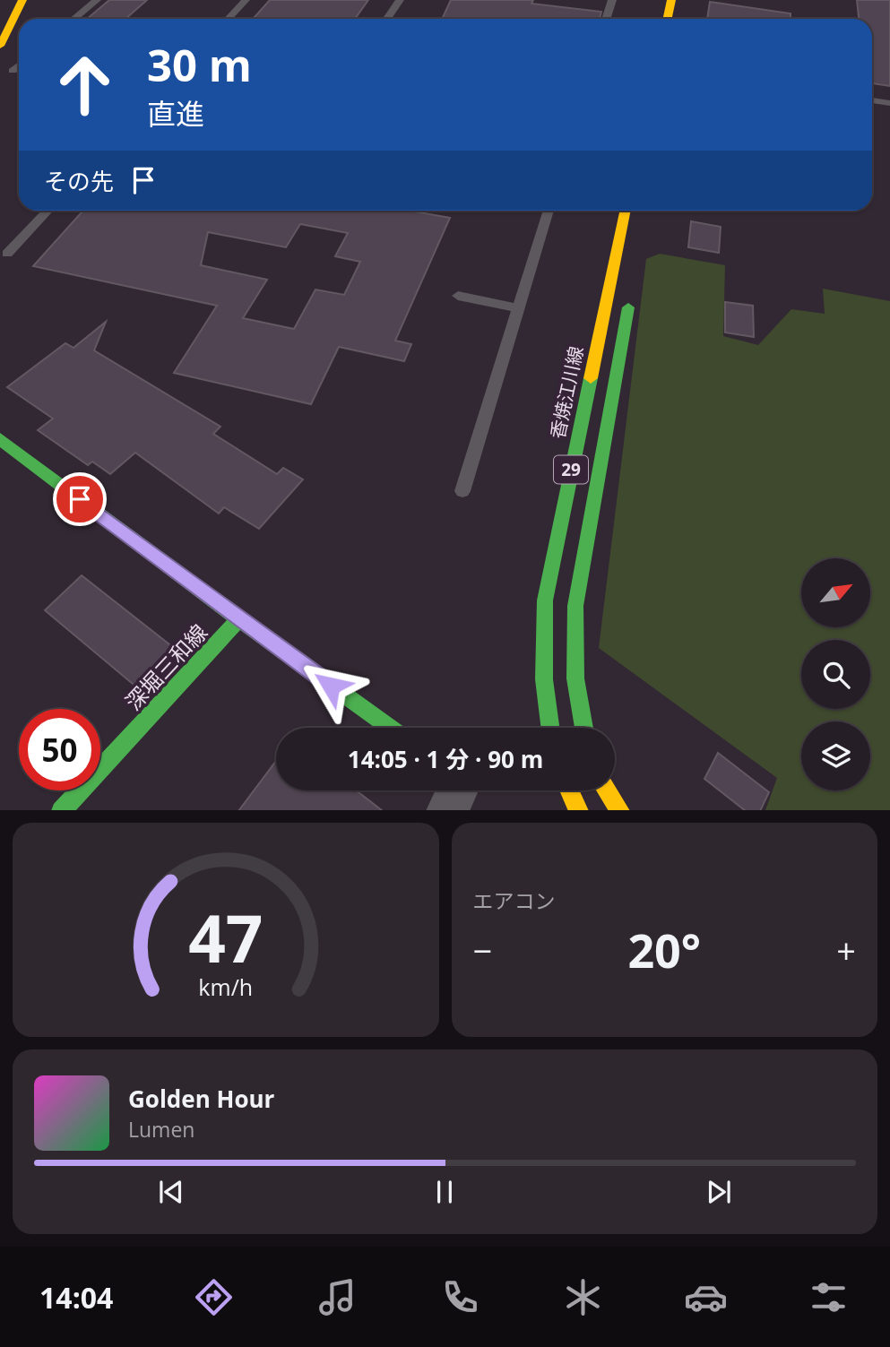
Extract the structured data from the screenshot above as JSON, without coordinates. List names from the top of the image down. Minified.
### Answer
{"streets":{"main road":["香焼江川線","29","深堀三和線"]},"north":"top right","page":{"turn":["30 m","直進"],"then":"その先","limit":"50","trip":"14:05 · 1 分 · 90 m","tile":"エアコン","heat":["−","20°","+"],"song":["Golden Hour","Lumen"],"tabs":"14:04","gauge":["47","km/h"]}}
